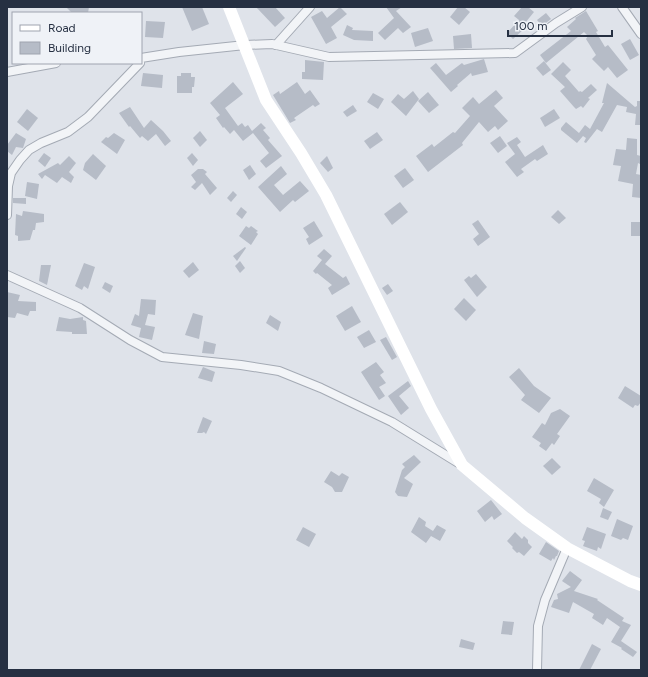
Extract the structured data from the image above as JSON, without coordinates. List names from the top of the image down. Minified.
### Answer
{"legend":["Road","Building"],"scale_bar":"100 m"}
